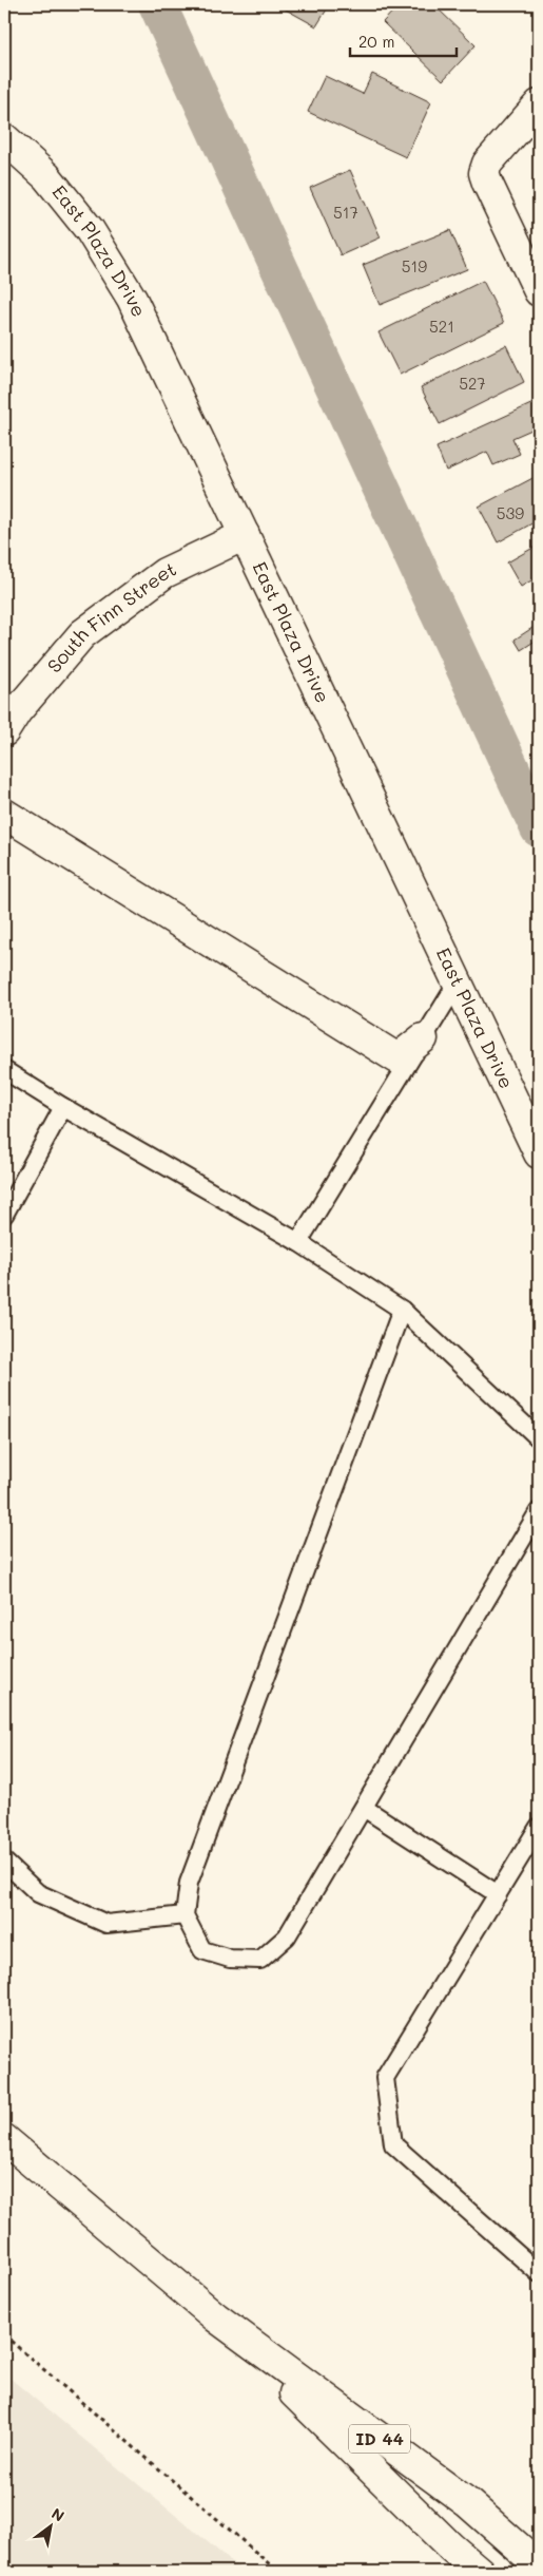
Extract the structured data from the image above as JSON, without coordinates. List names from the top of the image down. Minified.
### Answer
{"streets":{"main road":["East Plaza Drive","South Finn Street","ID 44"]},"crossings":[["East Plaza Drive","South Finn Street"]],"house_numbers":["517","519","521","527","539"],"scale_bar":"20 m","north":"top right"}
